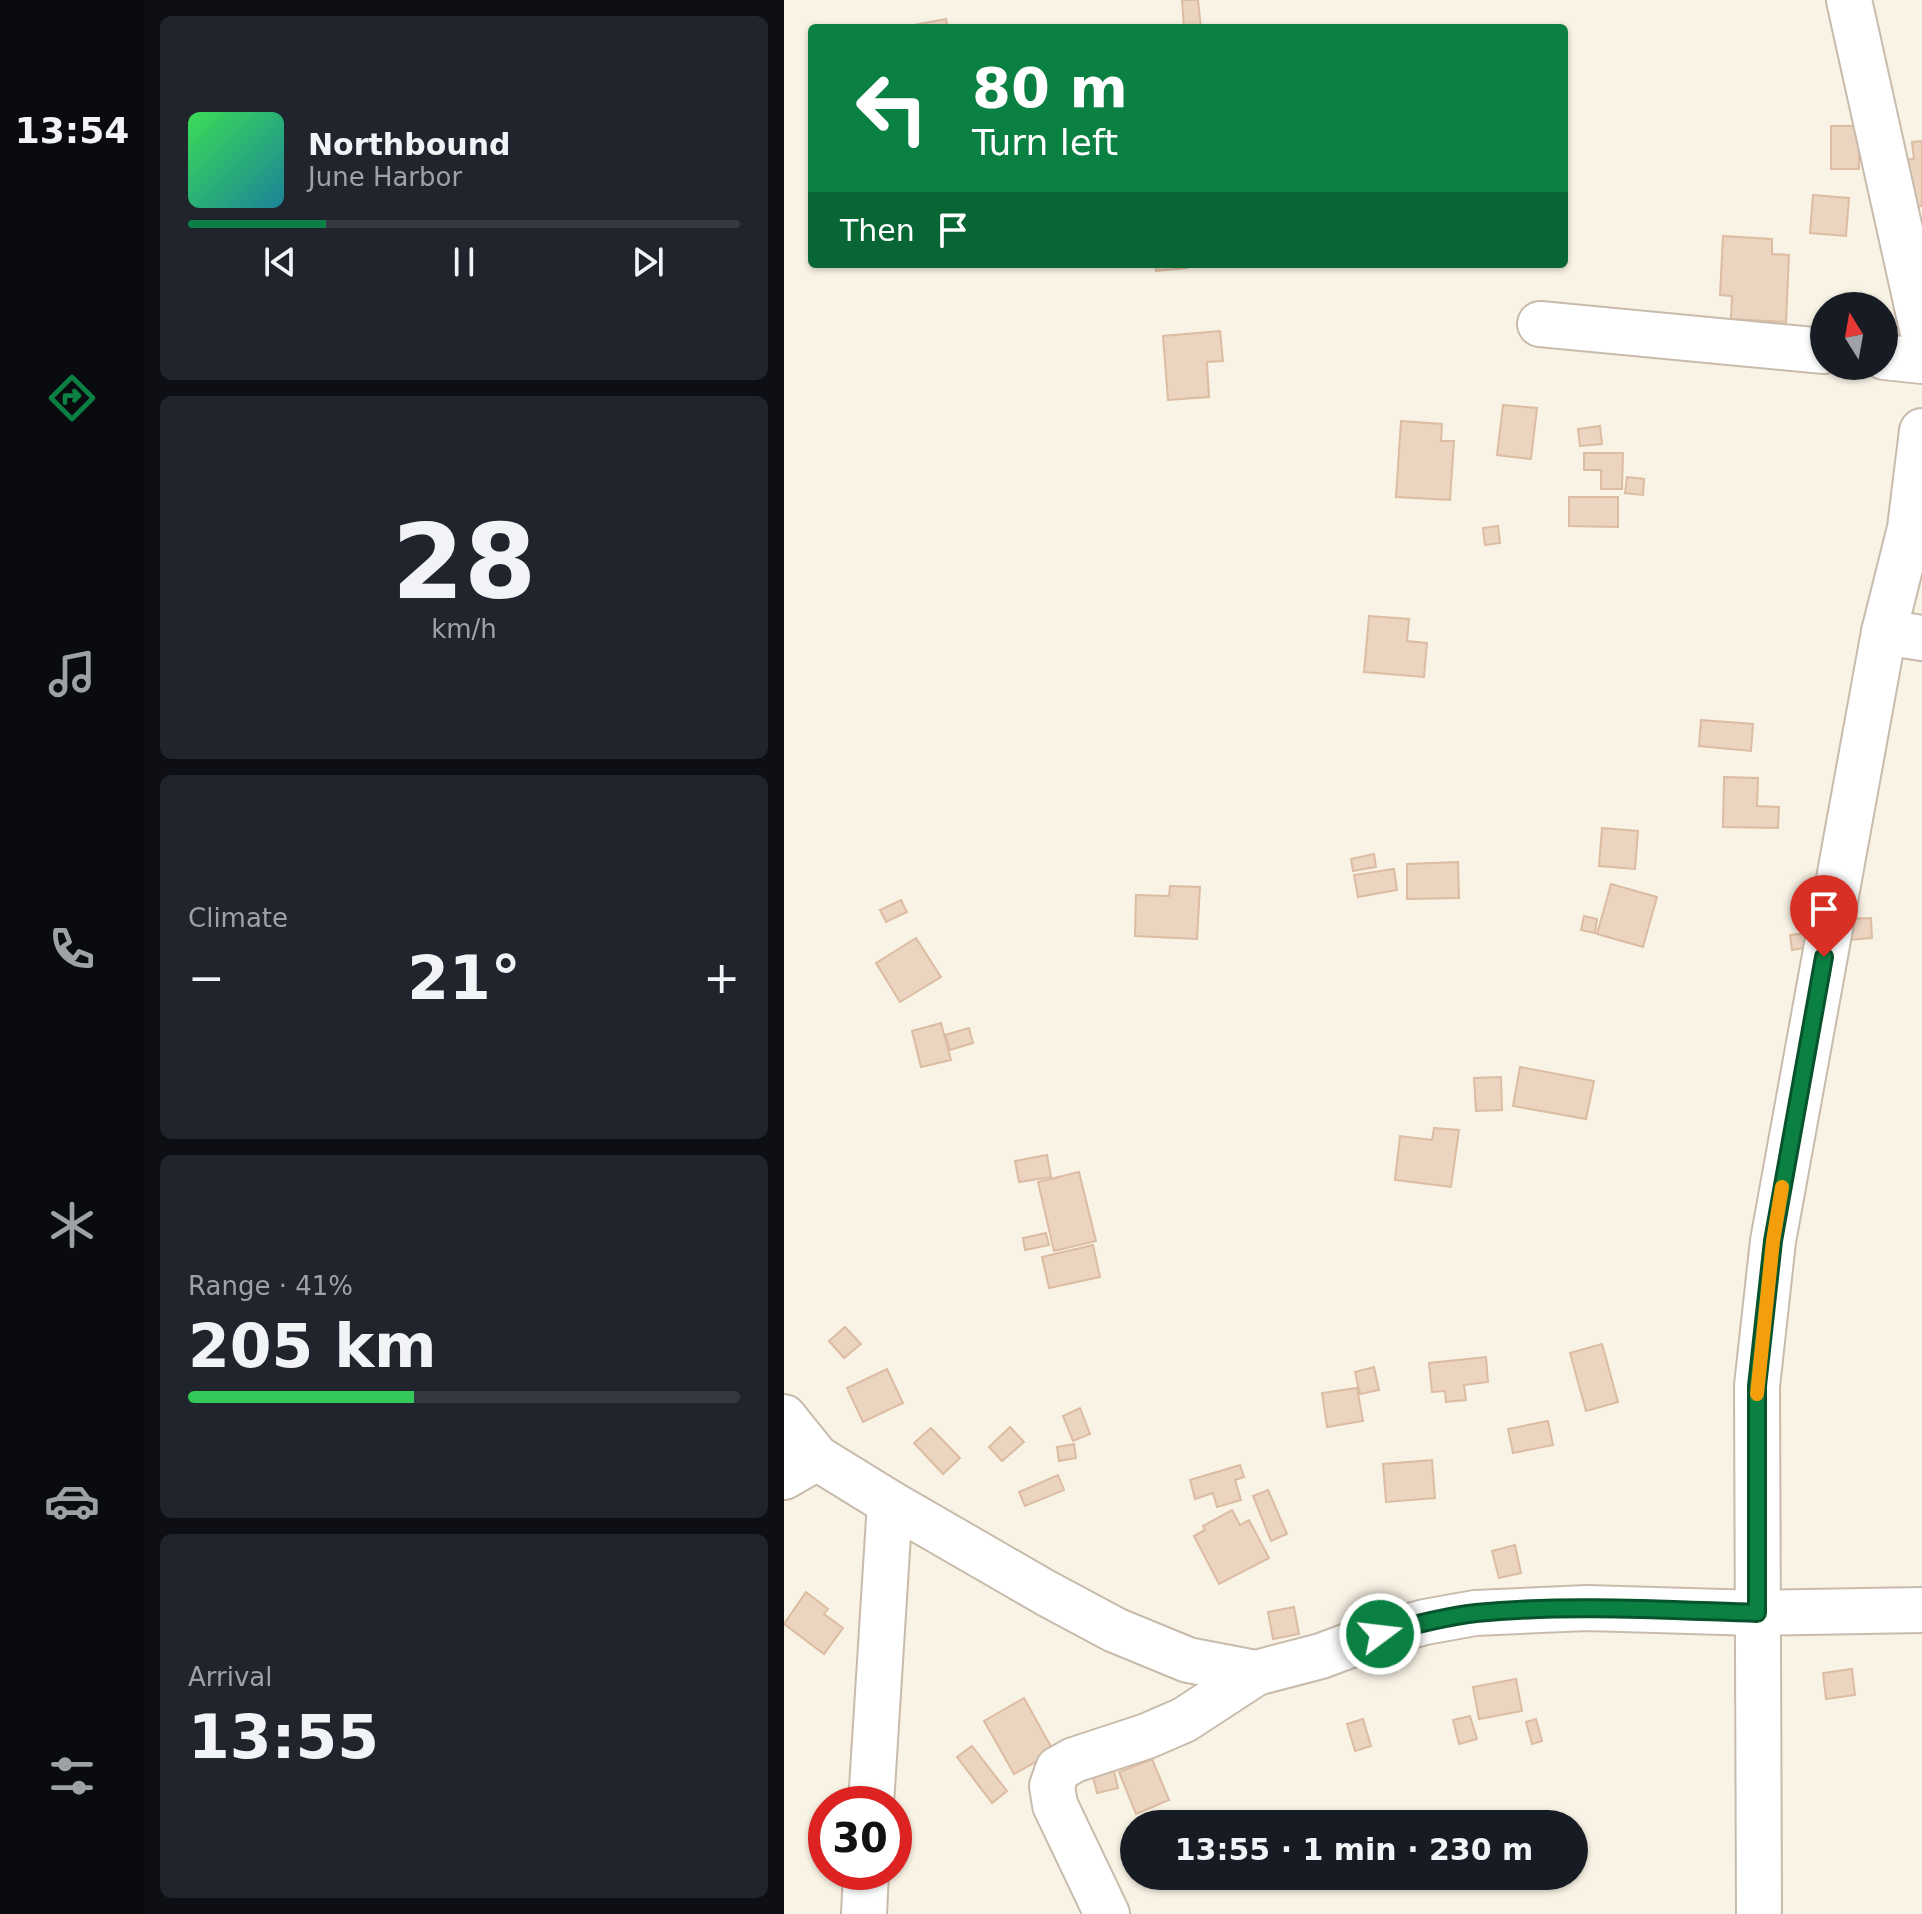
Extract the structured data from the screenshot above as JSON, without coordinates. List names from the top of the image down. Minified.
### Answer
{"north":"top","page":{"tabs":"13:54","turn":["80 m","Turn left"],"song":["Northbound","June Harbor"],"then":"Then","tile":[["28","km/h"],"Climate",["Range · 41%","205 km"],["Arrival","13:55"]],"heat":["−","21°","+"],"limit":"30","trip":"13:55 · 1 min · 230 m"}}
